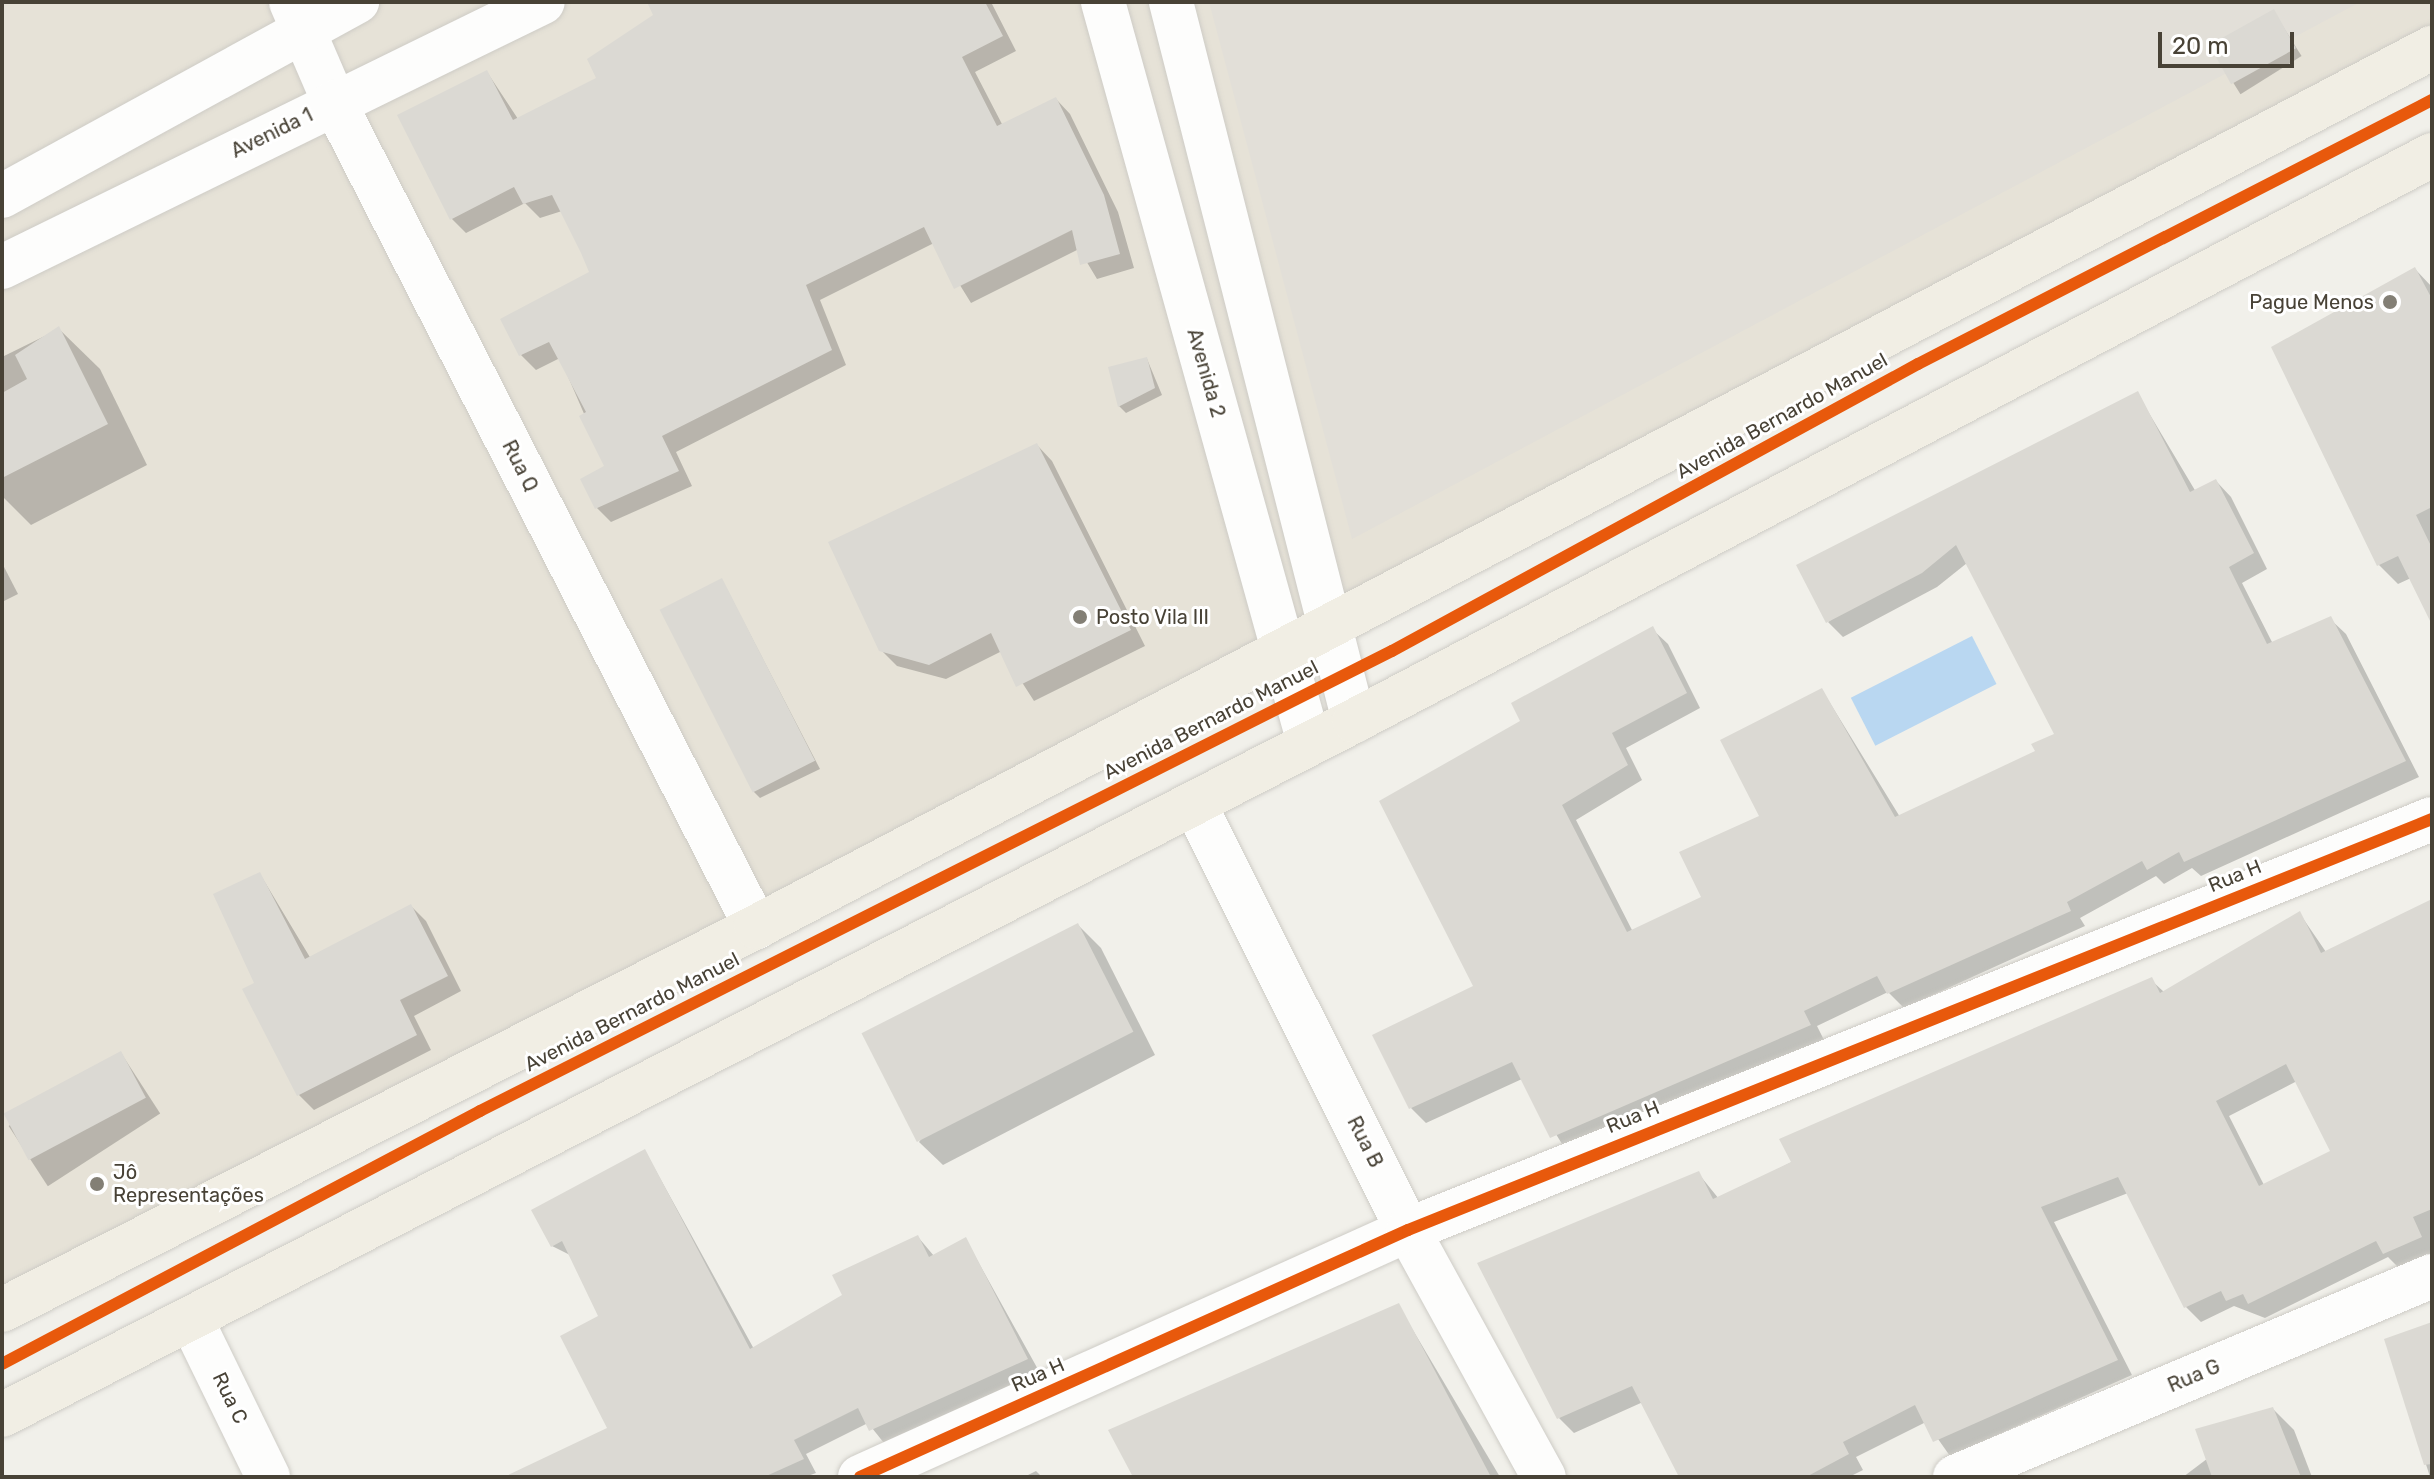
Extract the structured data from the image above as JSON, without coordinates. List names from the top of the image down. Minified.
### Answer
{"streets":{"main road":["Avenida Bernardo Manuel"],"street":["Avenida 1","Avenida 2","Rua Q","Rua H","Rua B","Rua G","Rua C"]},"crossings":[["Avenida 1","Rua Q"],["Avenida 2","Avenida Bernardo Manuel"],["Avenida Bernardo Manuel","Rua Q"],["Rua H","Rua B"]],"places":["Pague Menos","Posto Vila III","Jô Representações"],"scale_bar":"20 m"}
